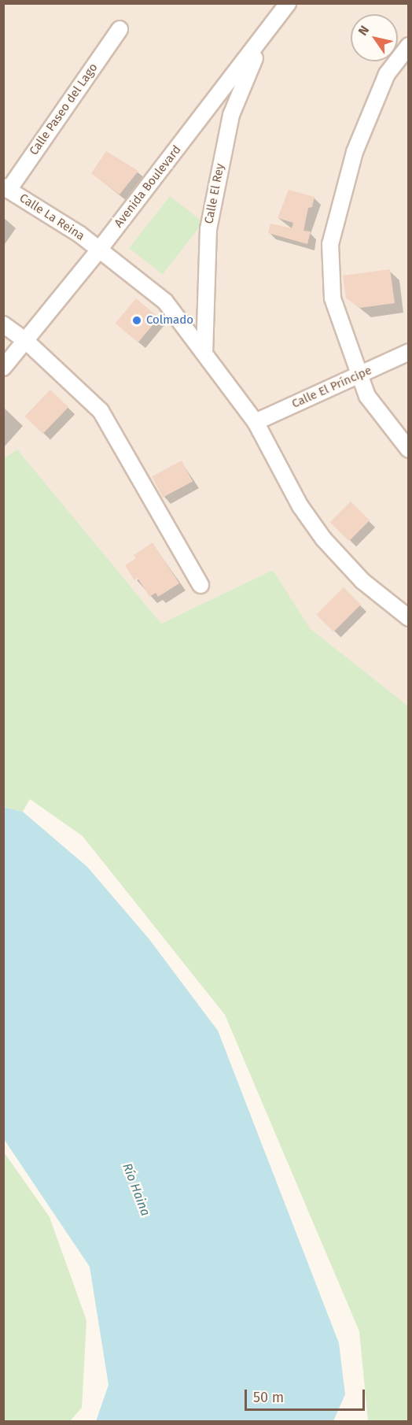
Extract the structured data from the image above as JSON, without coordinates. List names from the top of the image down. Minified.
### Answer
{"streets":{"street":["Calle Paseo del Lago","Avenida Boulevard","Calle El Rey","Calle La Reina","Calle El Príncipe"]},"crossings":[["Calle Paseo del Lago","Calle La Reina"],["Avenida Boulevard","Calle El Rey"],["Avenida Boulevard","Calle La Reina"],["Calle El Rey","Calle La Reina"],["Calle La Reina","Calle El Príncipe"]],"water":["Río Haina"],"places":["Colmado"],"scale_bar":"50 m","north":"top left"}
